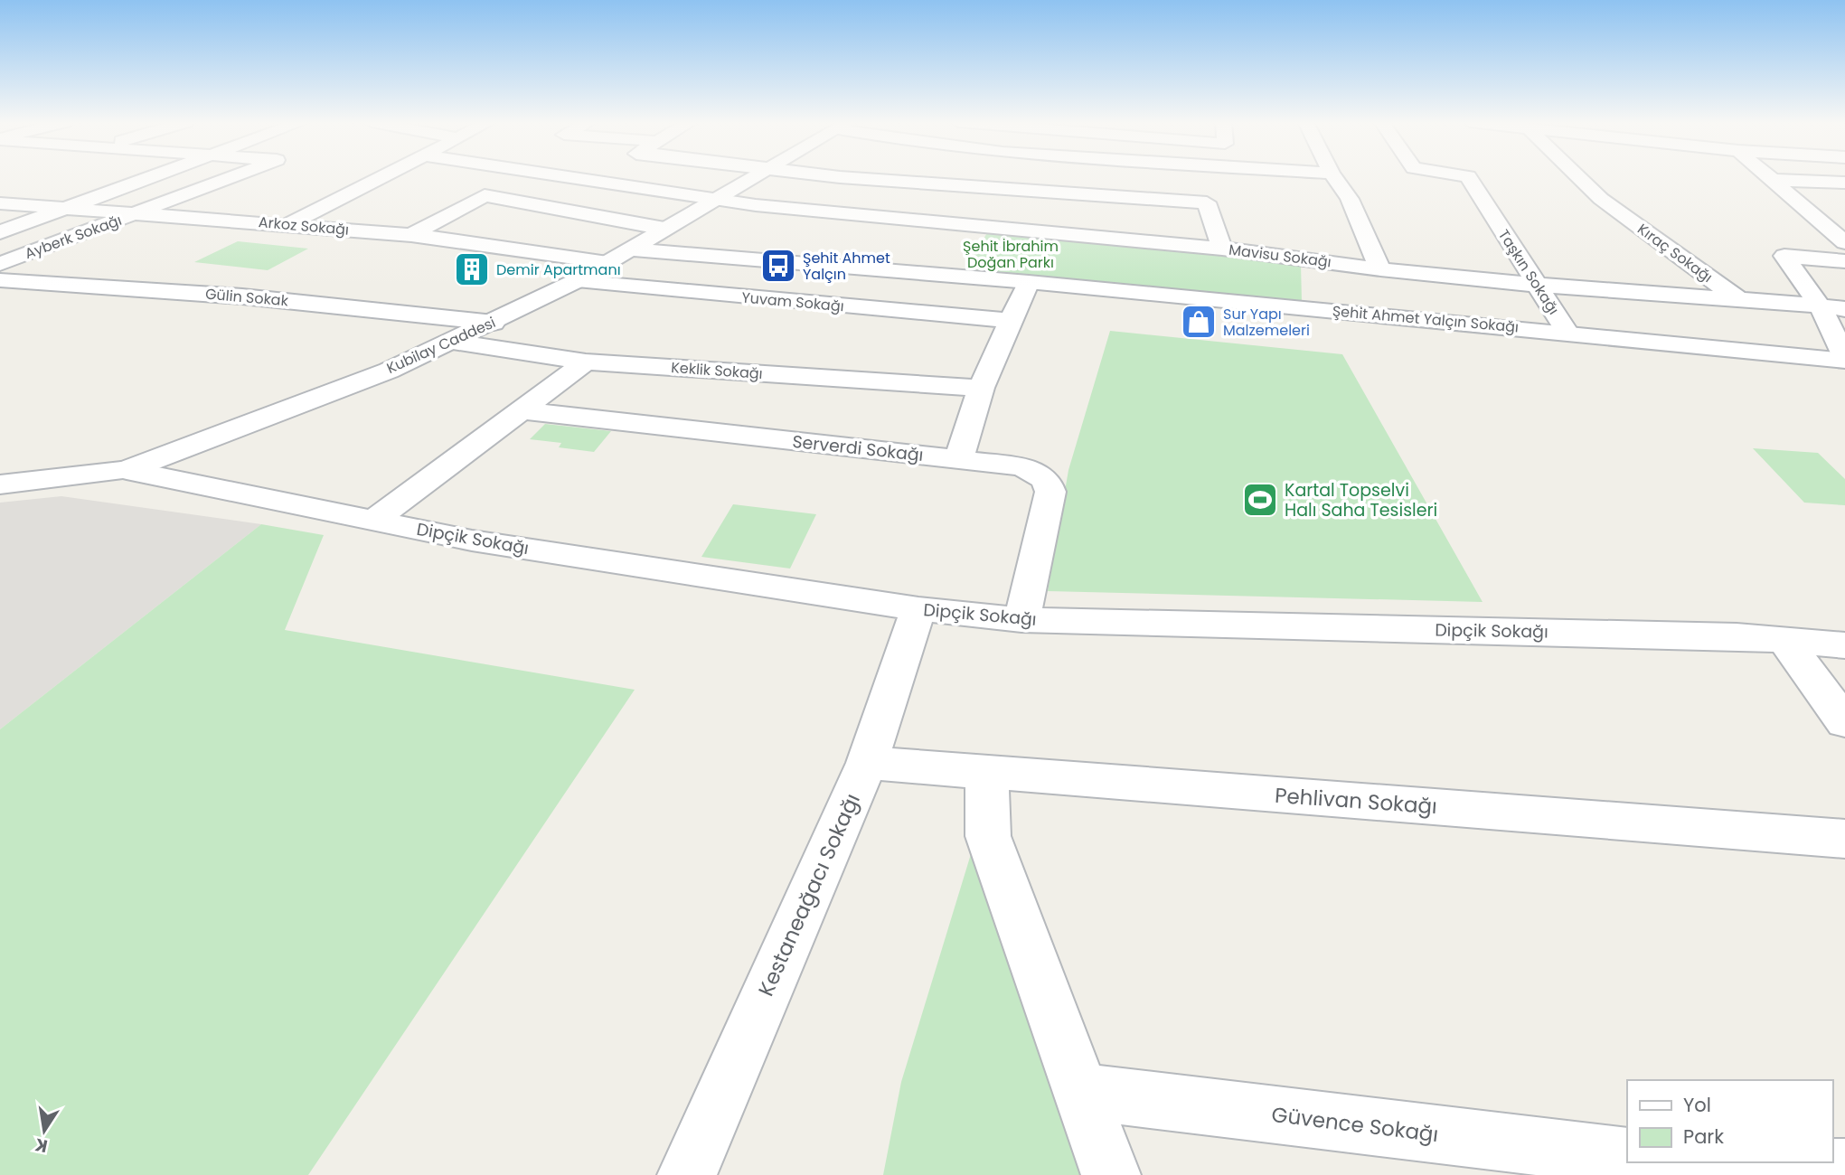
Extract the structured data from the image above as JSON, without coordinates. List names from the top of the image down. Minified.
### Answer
{"streets":{"street":["Arkoz Sokağı","Ayberk Sokağı","Kıraç Sokağı","Mavisu Sokağı","Taşkın Sokağı","Gülin Sokak","Yuvam Sokağı","Şehit Ahmet Yalçın Sokağı","Kubilay Caddesi","Keklik Sokağı","Serverdi Sokağı","Dipçik Sokağı","Pehlivan Sokağı","Kestaneağacı Sokağı","Güvence Sokağı"]},"crossings":[["Arkoz Sokağı","Ayberk Sokağı"],["Arkoz Sokağı","Şehit Ahmet Yalçın Sokağı"],["Arkoz Sokağı","Kubilay Caddesi"],["Kıraç Sokağı","Mavisu Sokağı"],["Mavisu Sokağı","Taşkın Sokağı"],["Mavisu Sokağı","Kubilay Caddesi"],["Taşkın Sokağı","Şehit Ahmet Yalçın Sokağı"],["Gülin Sokak","Kubilay Caddesi"],["Yuvam Sokağı","Kubilay Caddesi"],["Şehit Ahmet Yalçın Sokağı","Kubilay Caddesi"],["Kubilay Caddesi","Keklik Sokağı"],["Kubilay Caddesi","Dipçik Sokağı"],["Serverdi Sokağı","Dipçik Sokağı"],["Dipçik Sokağı","Kestaneağacı Sokağı"],["Pehlivan Sokağı","Kestaneağacı Sokağı"]],"parks":["Şehit İbrahim Doğan Parkı"],"places":{"bus stop":["Şehit Ahmet Yalçın"],"building":["Demir Apartmanı"],"shop":["Sur Yapı Malzemeleri"],"sports":["Kartal Topselvi Halı Saha Tesisleri"]},"legend":["Yol","Park"],"north":"bottom"}
